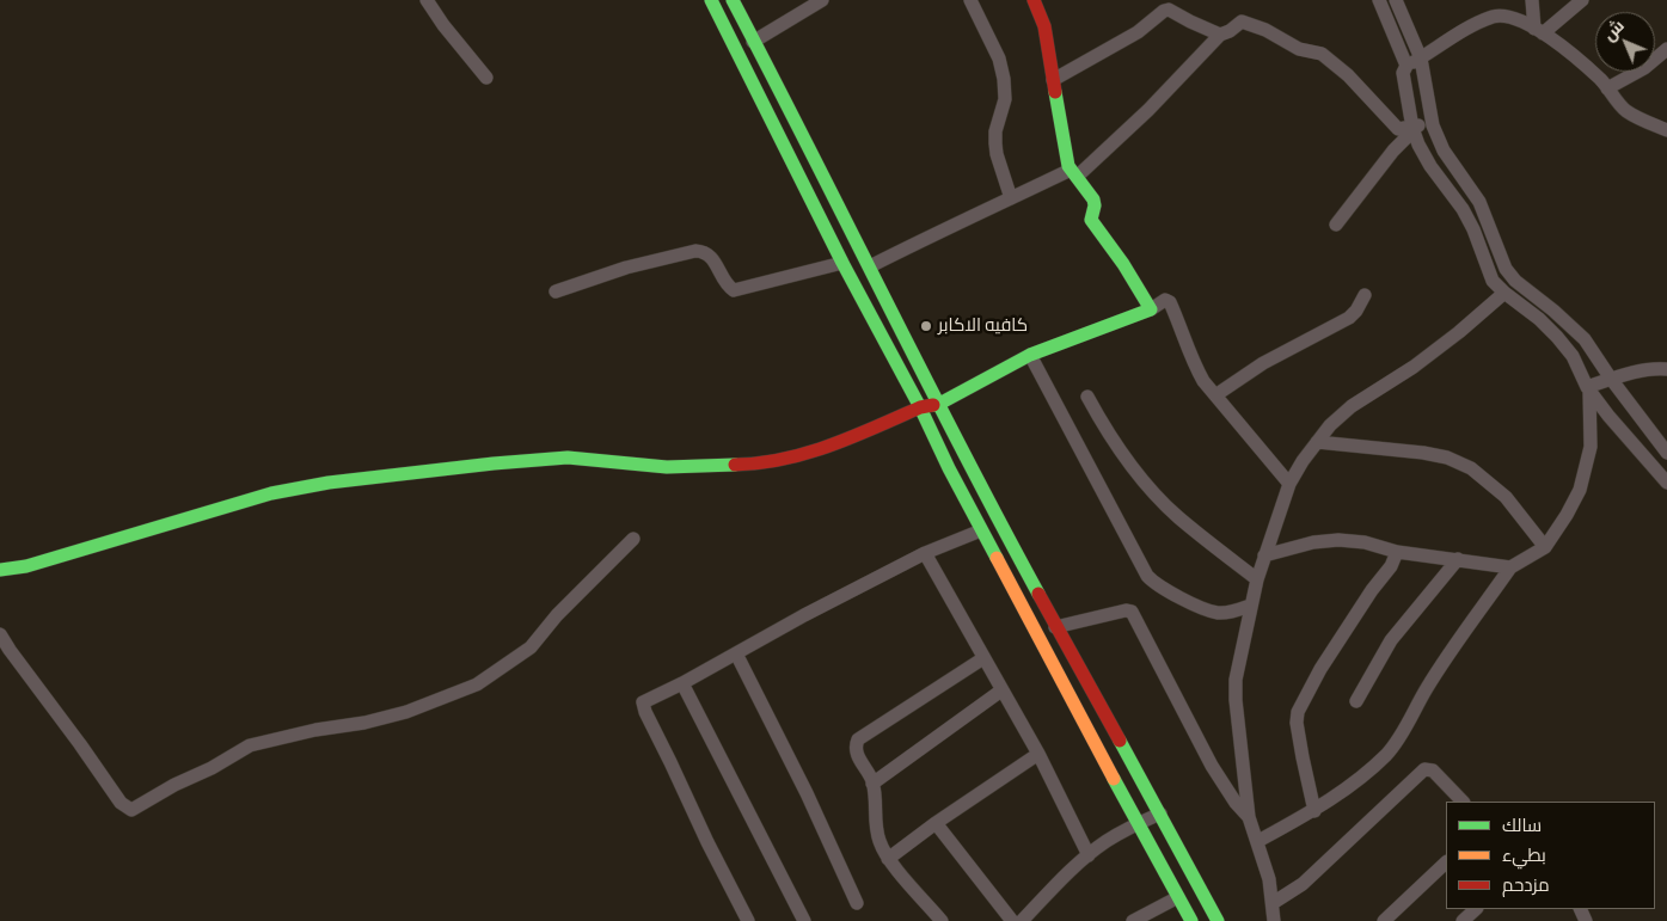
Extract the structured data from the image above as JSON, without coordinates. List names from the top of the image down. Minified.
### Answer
{"places":["كافيه الاكابر"],"legend":["سالك","بطيء","مزدحم"],"north":"top left"}
